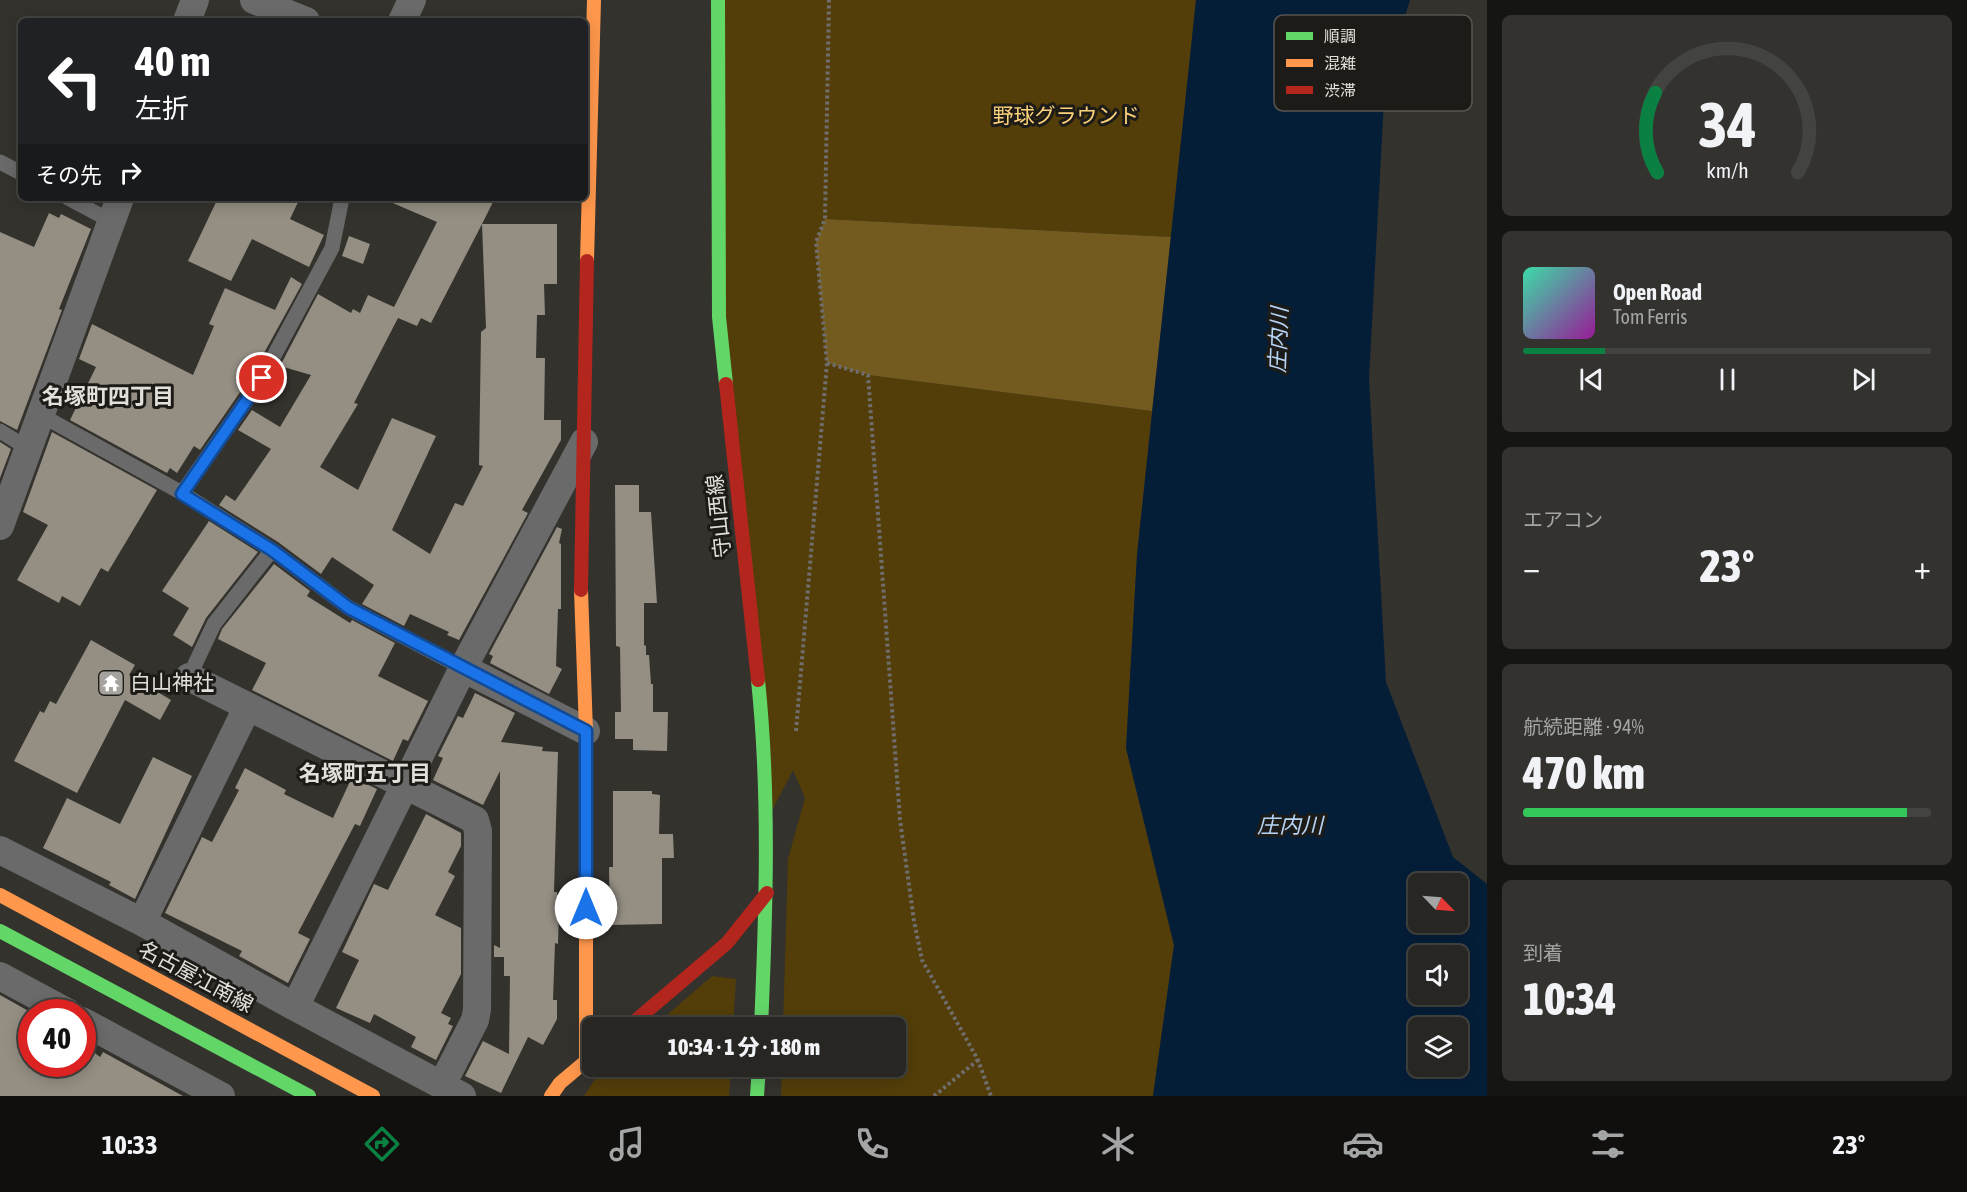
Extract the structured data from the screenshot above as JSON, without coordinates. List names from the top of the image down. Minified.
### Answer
{"streets":{"main road":["守山西線","名古屋江南線"]},"districts":["名塚町四丁目","名塚町五丁目"],"water":["庄内川"],"parks":["野球グラウンド"],"places":{"temple":["白山神社"]},"legend":["順調","混雑","渋滞"],"north":"bottom right","page":{"turn":["40 m","左折"],"then":"その先","song":["Open Road","Tom Ferris"],"tile":["エアコン",["航続距離 · 94%","470 km"],["到着","10:34"]],"heat":["−","23°","+"],"limit":"40","trip":"10:34 · 1 分 · 180 m","tabs":["10:33","23°"],"gauge":["34","km/h"]}}
